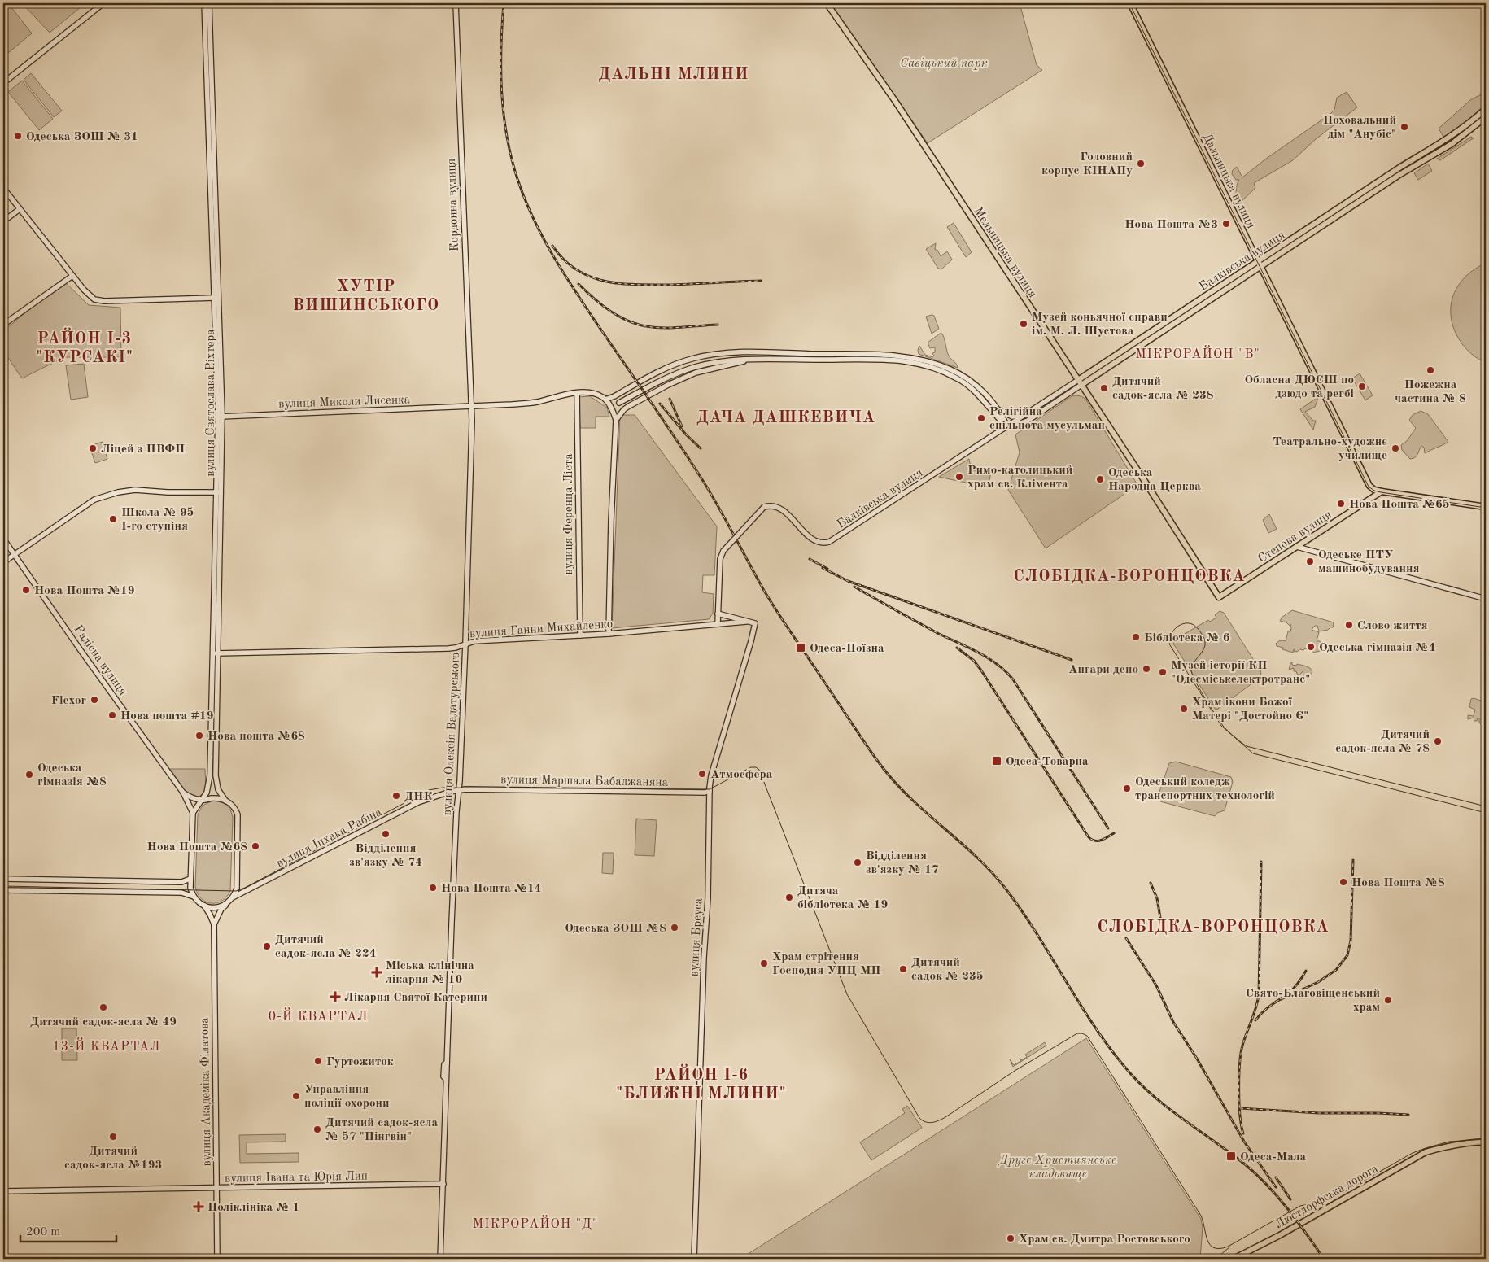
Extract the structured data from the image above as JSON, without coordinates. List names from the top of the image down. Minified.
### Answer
{"streets":{"main road":["Дальницька вулиця","Мельницька вулиця","Балківська вулиця","Степова вулиця","Люстдорфська дорога"],"street":["Кордонна вулиця","вулиця Миколи Лисенка","вулиця Святослава Ріхтера","вулиця Ференца Ліста","вулиця Ганни Михайленко","Радісна вулиця","вулиця Олексія Вадатурського","вулиця Маршала Бабаджаняна","вулиця Іцхака Рабіна","вулиця Бреуса","вулиця Академіка Філатова","вулиця Івана та Юрія Лип"]},"crossings":[["Дальницька вулиця","Балківська вулиця"],["Кордонна вулиця","вулиця Миколи Лисенка"],["Кордонна вулиця","вулиця Олексія Вадатурського"],["Мельницька вулиця","Балківська вулиця"],["Мельницька вулиця","Степова вулиця"],["Балківська вулиця","вулиця Ганни Михайленко"],["вулиця Миколи Лисенка","вулиця Святослава Ріхтера"],["вулиця Миколи Лисенка","вулиця Ференца Ліста"],["вулиця Миколи Лисенка","вулиця Олексія Вадатурського"],["вулиця Святослава Ріхтера","вулиця Ганни Михайленко"],["вулиця Святослава Ріхтера","вулиця Іцхака Рабіна"],["вулиця Святослава Ріхтера","вулиця Академіка Філатова"],["вулиця Ференца Ліста","вулиця Ганни Михайленко"],["вулиця Ганни Михайленко","вулиця Олексія Вадатурського"],["вулиця Ганни Михайленко","вулиця Бреуса"],["вулиця Олексія Вадатурського","вулиця Маршала Бабаджаняна"],["вулиця Олексія Вадатурського","вулиця Іцхака Рабіна"],["вулиця Олексія Вадатурського","вулиця Івана та Юрія Лип"],["вулиця Маршала Бабаджаняна","вулиця Іцхака Рабіна"],["вулиця Маршала Бабаджаняна","вулиця Бреуса"],["вулиця Іцхака Рабіна","вулиця Академіка Філатова"],["вулиця Академіка Філатова","вулиця Івана та Юрія Лип"]],"districts":["ДАЛЬНІ МЛИНИ","ХУТІР ВИШИНСЬКОГО","РАЙОН І-3 \"КУРСАКІ\"","МІКРОРАЙОН \"В\"","ДАЧА ДАШКЕВИЧА","СЛОБІДКА-ВОРОНЦОВКА","СЛОБІДКА-ВОРОНЦОВКА","0-Й КВАРТАЛ","13-Й КВАРТАЛ","РАЙОН І-6 \"БЛИЖНІ МЛИНИ\"","МІКРОРАЙОН \"Д\""],"parks":["Савіцький парк","Друге Християнське кладовище"],"places":{"other":["Поховальний дім \"Анубіс\"","Одеська ЗОШ № 31","Головний корпус КІНАПу","Нова Пошта №3","Музей коньячної справи ім. М. Л. Шустова","Пожежна частина № 8","Обласна ДЮСШ по дзюдо та регбі","Дитячий садок-ясла № 238","Релігійна спільнота мусульман","Ліцей з ПВФП","Театрально-художнє училище","Римо-католицький храм св. Клімента","Одеська Народна Церква","Нова Пошта №65","Школа № 95 І-го ступіня","Одеське ПТУ машинобудування","Нова Пошта №19","Слово життя","Бібліотека № 6","Одеська гімназія №4","Ангари депо","Музей історії КП \"Одесміськелектротранс\"","Flexor","Храм ікони Божої Матері \"Достойно Є\"","Нова пошта #19","Нова пошта №68","Дитячий садок-ясла № 78","Атмосфера","Одеська гімназія №8","Одеський коледж транспортних технологій","ДНК","Відділення зв'язку № 74","Нова Пошта №68","Відділення зв'язку № 17","Нова Пошта №8","Нова Пошта №14","Дитяча бібліотека № 19","Одеська ЗОШ №8","Дитячий садок-ясла № 224","Храм стрітення Господня УПЦ МП","Дитячий садок № 235","Свято-Благовіщенський храм","Дитячий садок-ясла № 49","Гуртожиток","Управління поліції охорони","Дитячий садок-ясла № 57 \"Пінгвін\"","Дитячий садок-ясла №193","Храм св. Дмитра Ростовського"],"transit":["Одеса-Поїзна","Одеса-Товарна","Одеса-Мала"],"health":["Міська клінічна лікарня № 10","Лікарня Святої Катерини","Поліклініка № 1"]},"scale_bar":"200 m"}
